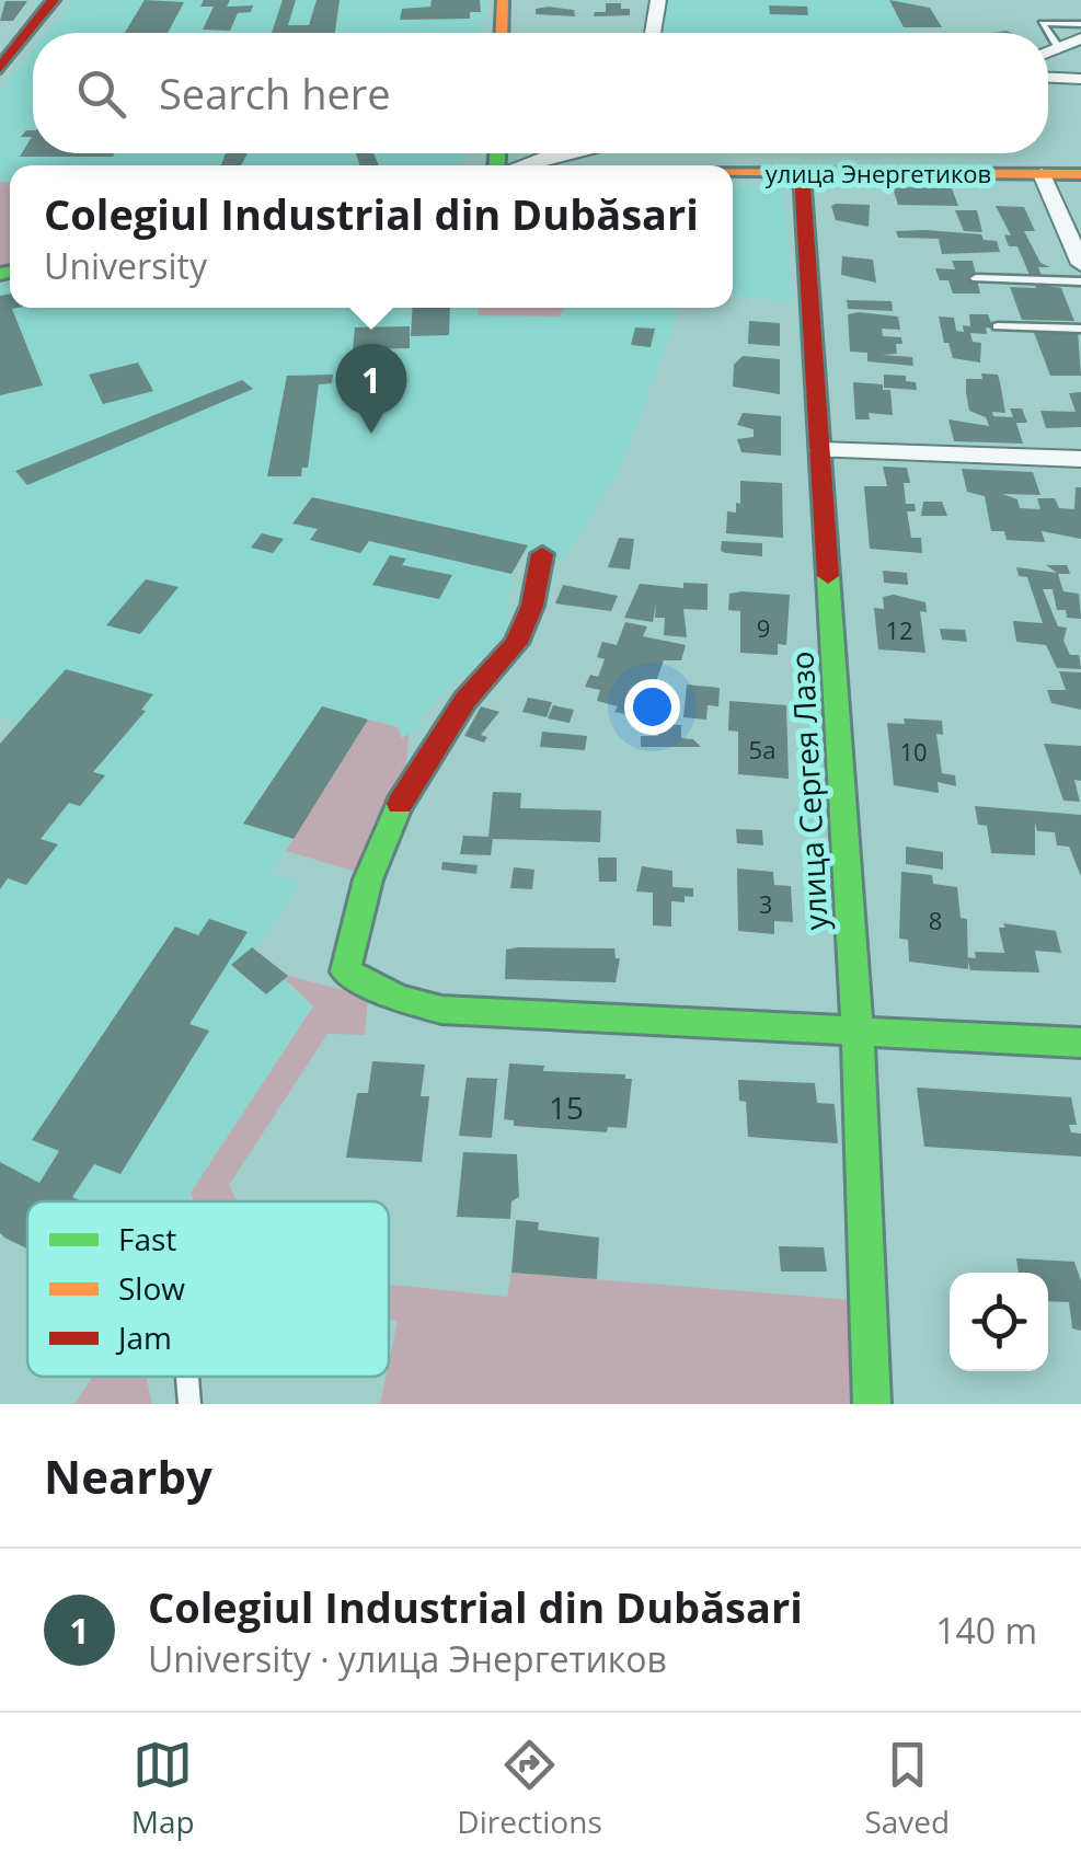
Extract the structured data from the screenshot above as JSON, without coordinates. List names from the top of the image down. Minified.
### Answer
{"streets":{"street":["улица Энергетиков","улица Сергея Лазо"]},"crossings":[["улица Энергетиков","улица Сергея Лазо"]],"house_numbers":["9","12","5а","10","3","8","15"],"legend":["Fast","Slow","Jam"],"page":{"search":"Search here","popup":["Colegiul Industrial din Dubăsari","University"],"pins":"1","heading":"Nearby","list":[{"mark":"1","name":"Colegiul Industrial din Dubăsari","note":"University · улица Энергетиков","value":"140 m"}],"nav":["Map","Directions","Saved"]}}
